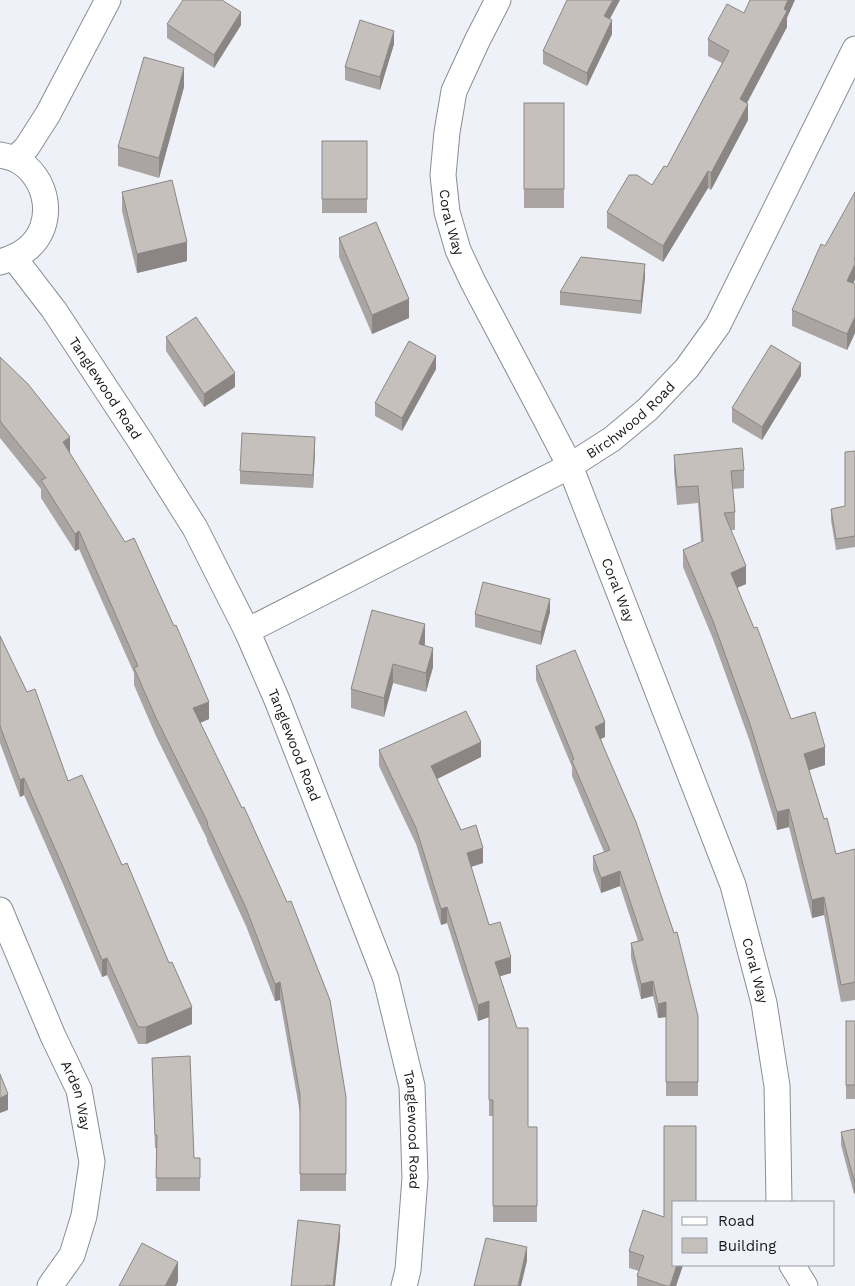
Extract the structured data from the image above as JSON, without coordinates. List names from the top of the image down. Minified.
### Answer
{"streets":{"street":["Coral Way","Tanglewood Road","Birchwood Road","Arden Way"]},"crossings":[["Coral Way","Birchwood Road"],["Tanglewood Road","Birchwood Road"]],"legend":["Road","Building"]}
